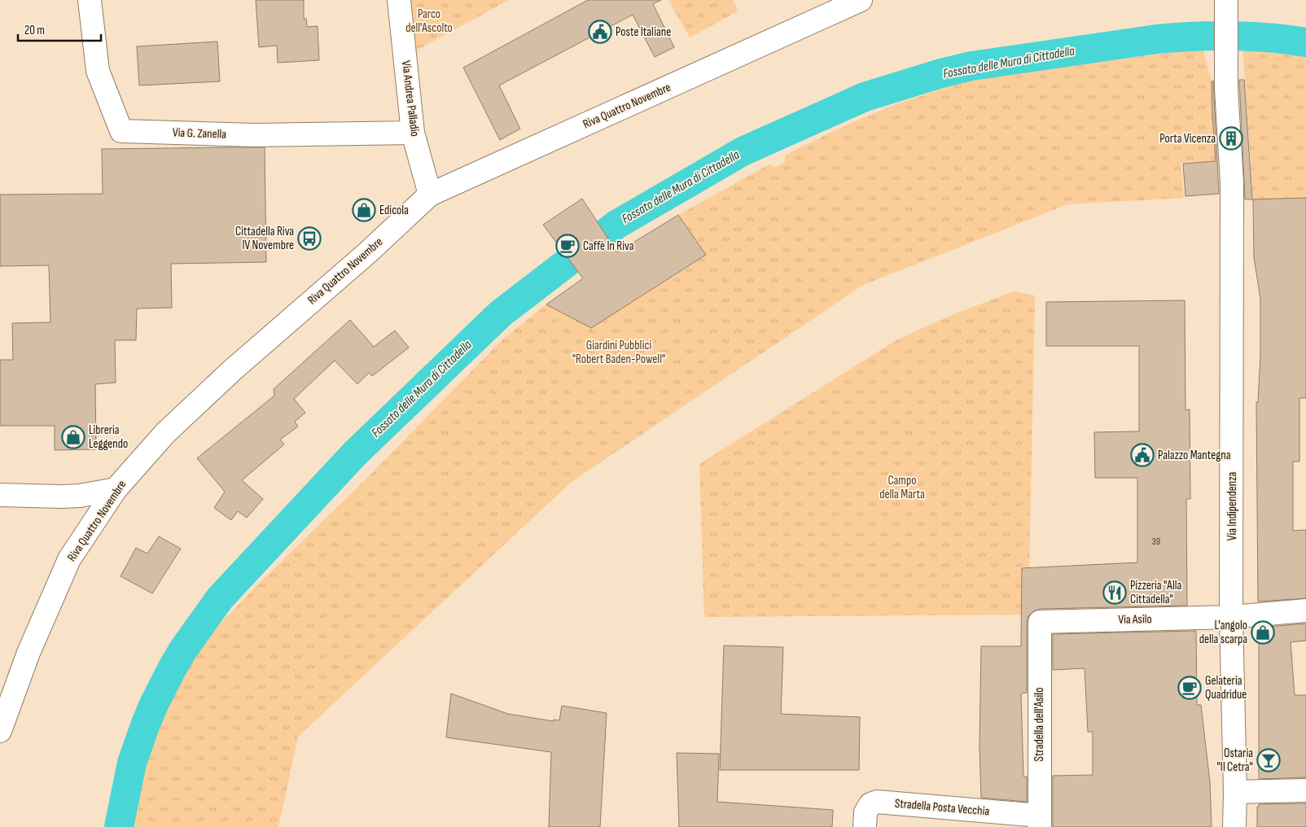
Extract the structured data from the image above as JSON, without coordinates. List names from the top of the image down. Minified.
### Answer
{"streets":{"street":["Via Andrea Palladio","Riva Quattro Novembre","Via G. Zanella","Via Indipendenza","Via Asilo","Stradella dell'Asilo","Stradella Posta Vecchia"]},"crossings":[["Via Andrea Palladio","Riva Quattro Novembre"],["Via Andrea Palladio","Via G. Zanella"],["Via Indipendenza","Via Asilo"],["Via Asilo","Stradella dell'Asilo"],["Stradella dell'Asilo","Stradella Posta Vecchia"]],"water":["Fossato delle Mura di Cittadella"],"parks":["Parco dell'Ascolto","Giardini Pubblici \"Robert Baden-Powell\"","Campo della Marta"],"places":{"public building":["Poste Italiane","Palazzo Mantegna"],"building":["Porta Vicenza"],"shop":["Edicola","Libreria Leggendo","L'angolo della scarpa"],"bus stop":["Cittadella Riva IV Novembre"],"cafe":["Caffè In Riva","Gelateria Quadridue"],"restaurant":["Pizzeria \"Alla Cittadella\""],"bar":["Ostaria \"Il Cetra\""]},"house_numbers":["39"],"scale_bar":"20 m"}
